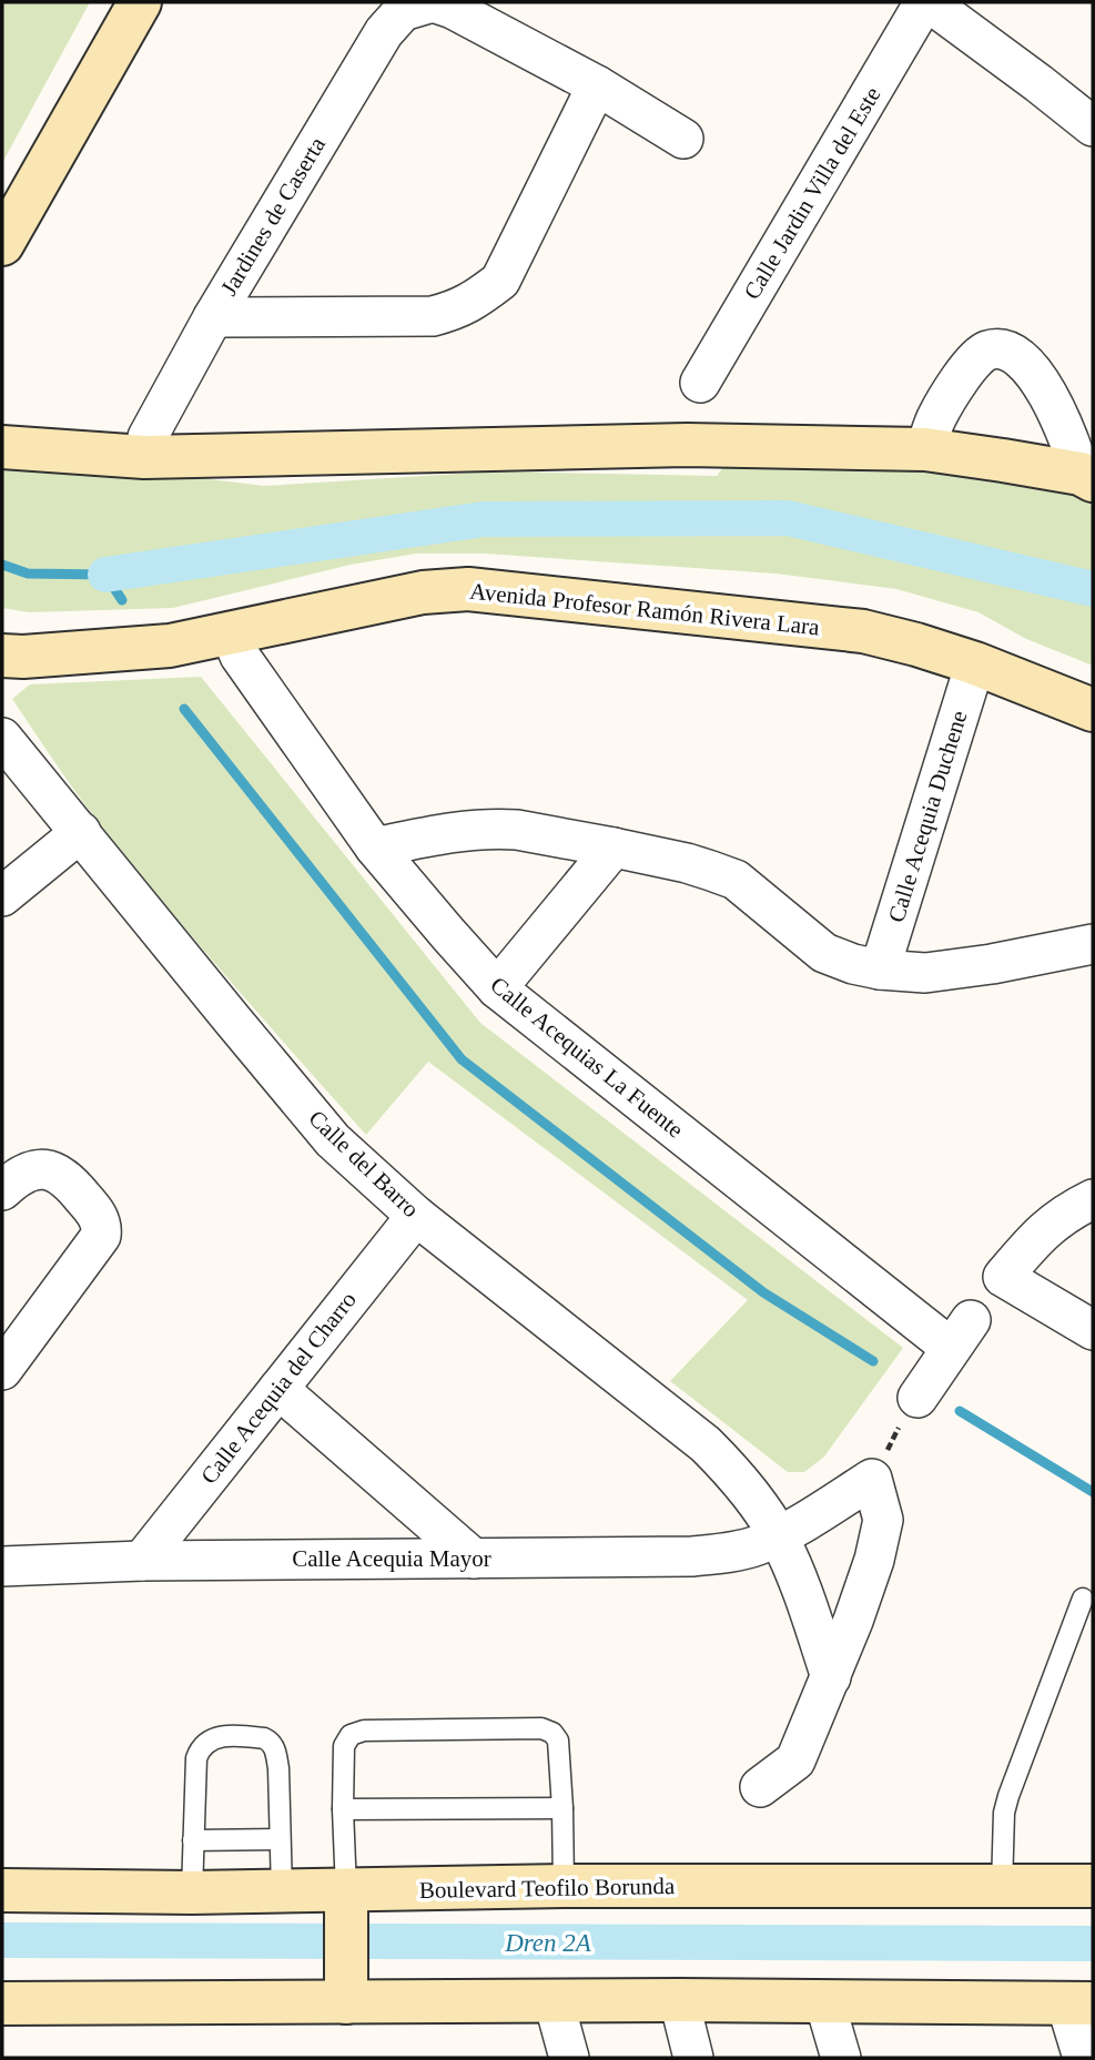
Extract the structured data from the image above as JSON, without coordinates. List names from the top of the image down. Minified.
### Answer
{"streets":{"street":["Calle Jardin Villa del Este","Jardines de Caserta","Avenida Profesor Ramón Rivera Lara","Calle Acequia Duchene","Calle Acequias La Fuente","Calle del Barro","Calle Acequia del Charro","Calle Acequia Mayor","Boulevard Teofilo Borunda"]},"crossings":[["Avenida Profesor Ramón Rivera Lara","Calle Acequia Duchene"],["Avenida Profesor Ramón Rivera Lara","Calle Acequias La Fuente"],["Calle del Barro","Calle Acequia del Charro"],["Calle del Barro","Calle Acequia Mayor"],["Calle Acequia del Charro","Calle Acequia Mayor"]],"water":["Dren 2A"]}
